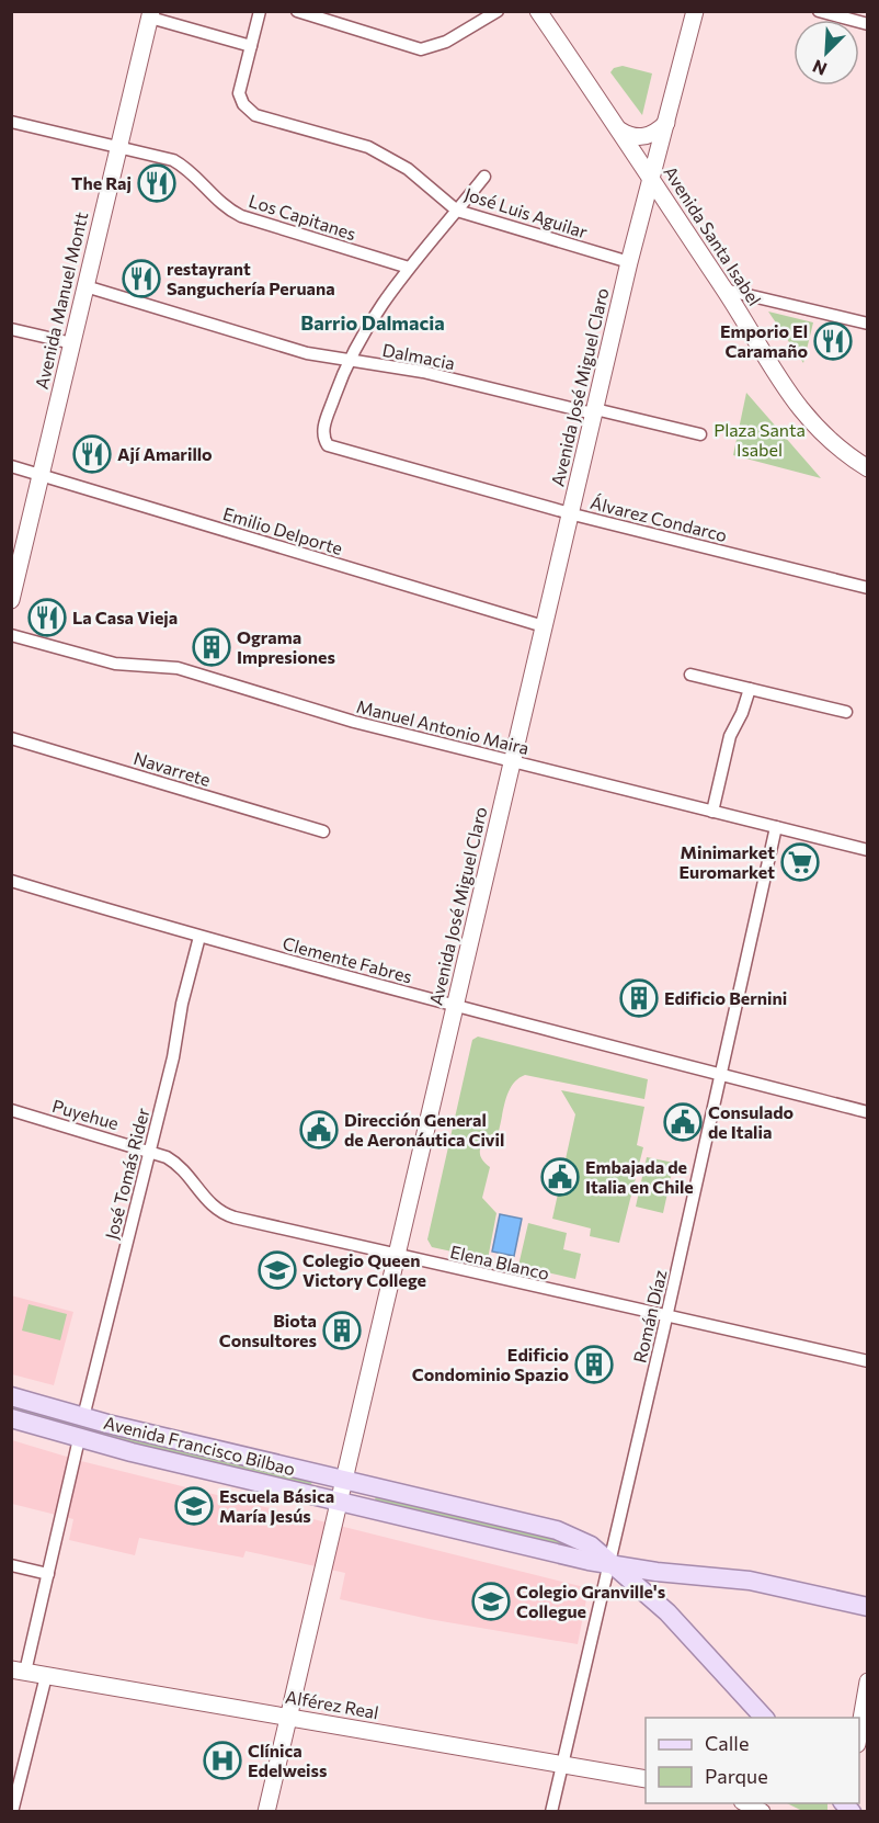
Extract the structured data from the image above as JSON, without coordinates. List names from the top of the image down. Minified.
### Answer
{"streets":{"main road":["Avenida Francisco Bilbao"],"street":["José Luis Aguilar","Los Capitanes","Avenida Santa Isabel","Avenida Manuel Montt","Dalmacia","Avenida José Miguel Claro","Álvarez Condarco","Emilio Delporte","Manuel Antonio Maira","Navarrete","Clemente Fabres","Puyehue","José Tomás Rider","Elena Blanco","Román Díaz","Alférez Real"]},"crossings":[["José Luis Aguilar","Avenida José Miguel Claro"],["Los Capitanes","Avenida Manuel Montt"],["Avenida Santa Isabel","Avenida José Miguel Claro"],["Avenida Manuel Montt","Dalmacia"],["Avenida Manuel Montt","Emilio Delporte"],["Dalmacia","Avenida José Miguel Claro"],["Dalmacia","Álvarez Condarco"],["Avenida José Miguel Claro","Álvarez Condarco"],["Avenida José Miguel Claro","Emilio Delporte"],["Avenida José Miguel Claro","Manuel Antonio Maira"],["Avenida José Miguel Claro","Clemente Fabres"],["Avenida José Miguel Claro","Elena Blanco"],["Avenida José Miguel Claro","Avenida Francisco Bilbao"],["Avenida José Miguel Claro","Alférez Real"],["Manuel Antonio Maira","Román Díaz"],["Clemente Fabres","José Tomás Rider"],["Clemente Fabres","Román Díaz"],["Puyehue","José Tomás Rider"],["Puyehue","Elena Blanco"],["José Tomás Rider","Elena Blanco"],["José Tomás Rider","Avenida Francisco Bilbao"],["Elena Blanco","Román Díaz"],["Román Díaz","Avenida Francisco Bilbao"],["Román Díaz","Alférez Real"]],"districts":["Barrio Dalmacia"],"parks":["Plaza Santa Isabel"],"places":{"restaurant":["The Raj","restayrant Sanguchería Peruana","Emporio El Caramaño","Ají Amarillo","La Casa Vieja"],"building":["Ograma Impresiones","Edificio Bernini","Biota Consultores","Edificio Condominio Spazio"],"supermarket":["Minimarket Euromarket"],"public building":["Consulado de Italia","Dirección General de Aeronáutica Civil","Embajada de Italia en Chile"],"school or university":["Colegio Queen Victory College","Escuela Básica María Jesús","Colegio Granville's Collegue"],"hospital":["Clínica Edelweiss"]},"legend":["Calle","Parque"],"north":"bottom left"}
